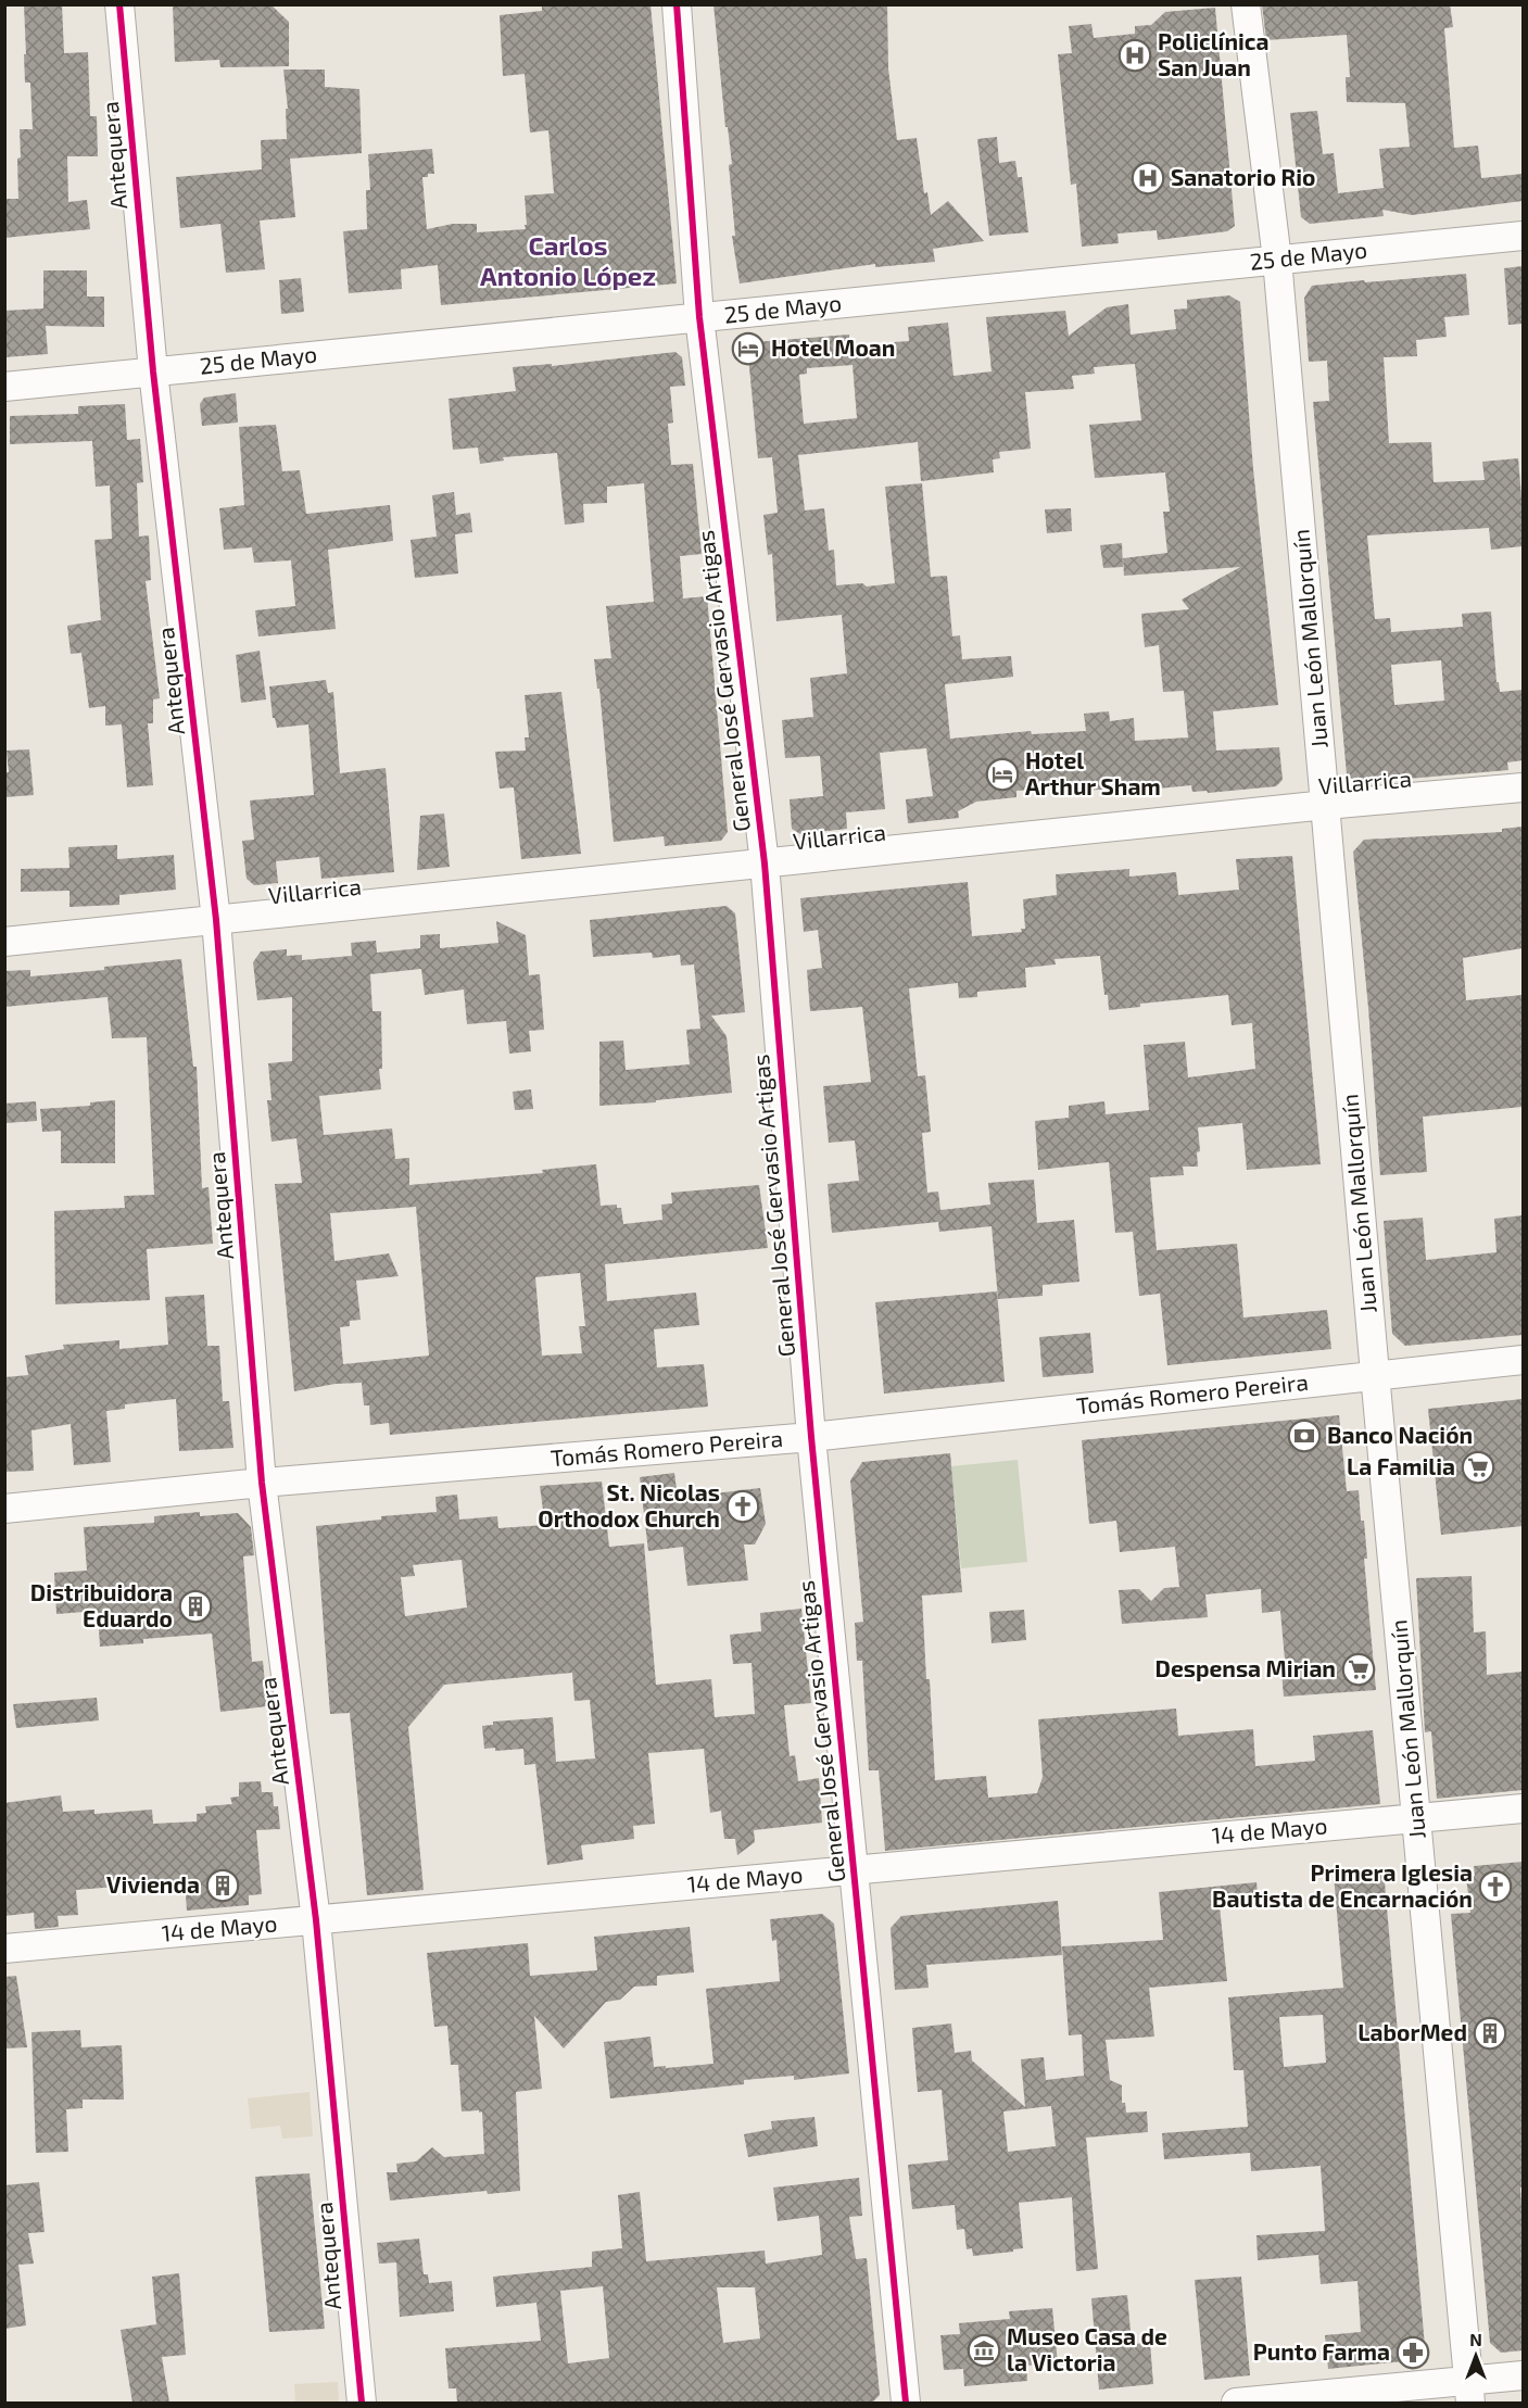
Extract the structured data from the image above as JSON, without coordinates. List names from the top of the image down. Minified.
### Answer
{"streets":{"street":["Antequera","25 de Mayo","Juan León Mallorquín","General José Gervasio Artigas","Villarrica","Tomás Romero Pereira","14 de Mayo"]},"crossings":[["Antequera","25 de Mayo"],["Antequera","Villarrica"],["Antequera","Tomás Romero Pereira"],["Antequera","14 de Mayo"],["25 de Mayo","Juan León Mallorquín"],["25 de Mayo","General José Gervasio Artigas"],["Juan León Mallorquín","Villarrica"],["Juan León Mallorquín","Tomás Romero Pereira"],["Juan León Mallorquín","14 de Mayo"],["General José Gervasio Artigas","Villarrica"],["General José Gervasio Artigas","Tomás Romero Pereira"],["General José Gervasio Artigas","14 de Mayo"]],"districts":["Carlos Antonio López"],"places":{"hospital":["Policlínica San Juan","Sanatorio Rio"],"hotel":["Hotel Moan","Hotel Arthur Sham"],"bank":["Banco Nación"],"supermarket":["La Familia","Despensa Mirian"],"church":["St. Nicolas Orthodox Church","Primera Iglesia Bautista de Encarnación"],"building":["Distribuidora Eduardo","Vivienda","LaborMed"],"museum":["Museo Casa de la Victoria"],"pharmacy":["Punto Farma"]},"north":"top"}
